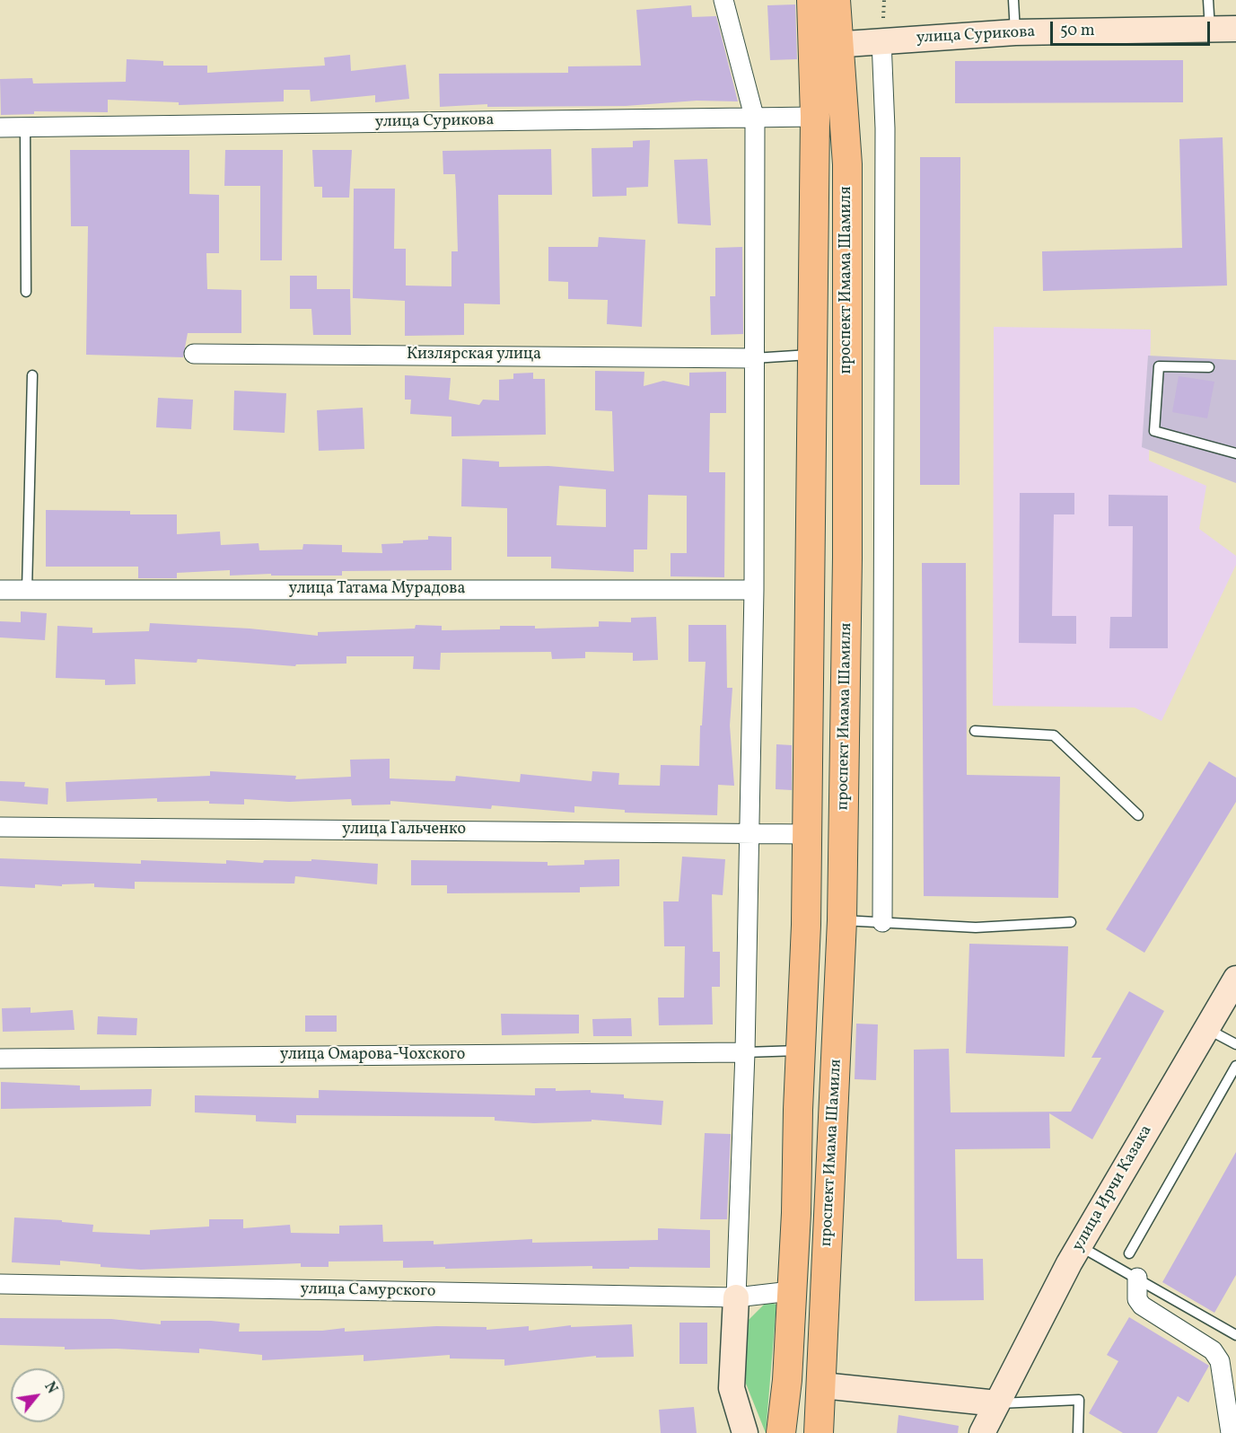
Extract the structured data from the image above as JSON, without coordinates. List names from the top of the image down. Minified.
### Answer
{"streets":{"main road":["улица Сурикова","проспект Имама Шамиля","улица Ирчи Казака"],"street":["Кизлярская улица","улица Татама Мурадова","улица Гальченко","улица Омарова-Чохского","улица Самурского"]},"crossings":[["улица Сурикова","проспект Имама Шамиля"],["проспект Имама Шамиля","улица Гальченко"],["проспект Имама Шамиля","улица Самурского"]],"scale_bar":"50 m","north":"top right"}
